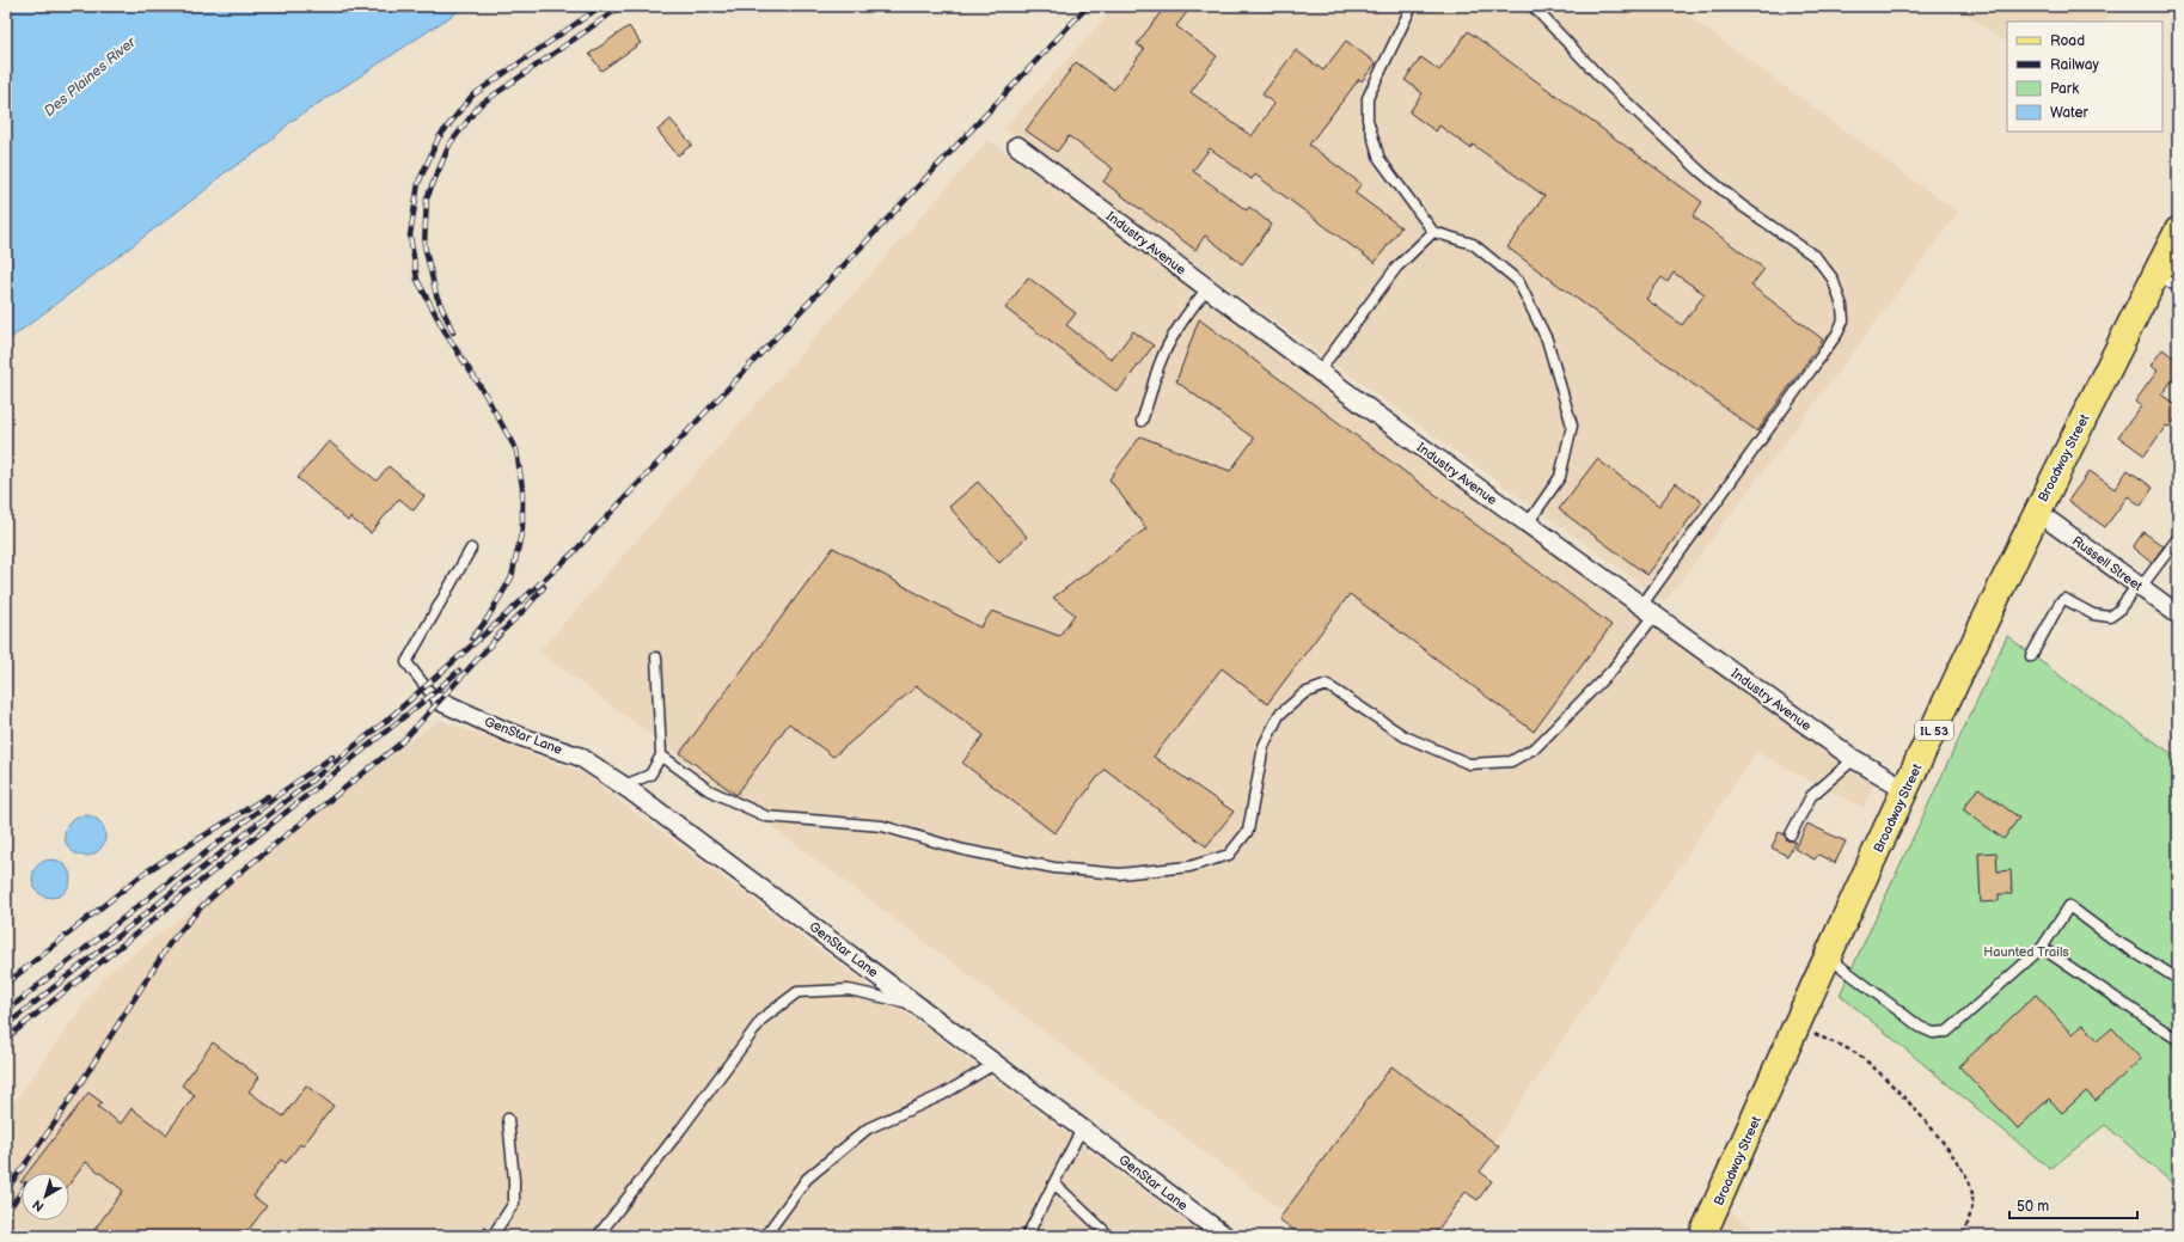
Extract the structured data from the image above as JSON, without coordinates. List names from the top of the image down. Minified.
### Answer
{"streets":{"main road":["Broadway Street","IL 53"],"street":["Industry Avenue","Russell Street","GenStar Lane"]},"crossings":[["Industry Avenue","Broadway Street"],["Broadway Street","Russell Street"]],"water":["Des Plaines River"],"parks":["Haunted Trails"],"legend":["Road","Railway","Park","Water"],"scale_bar":"50 m","north":"bottom left"}
